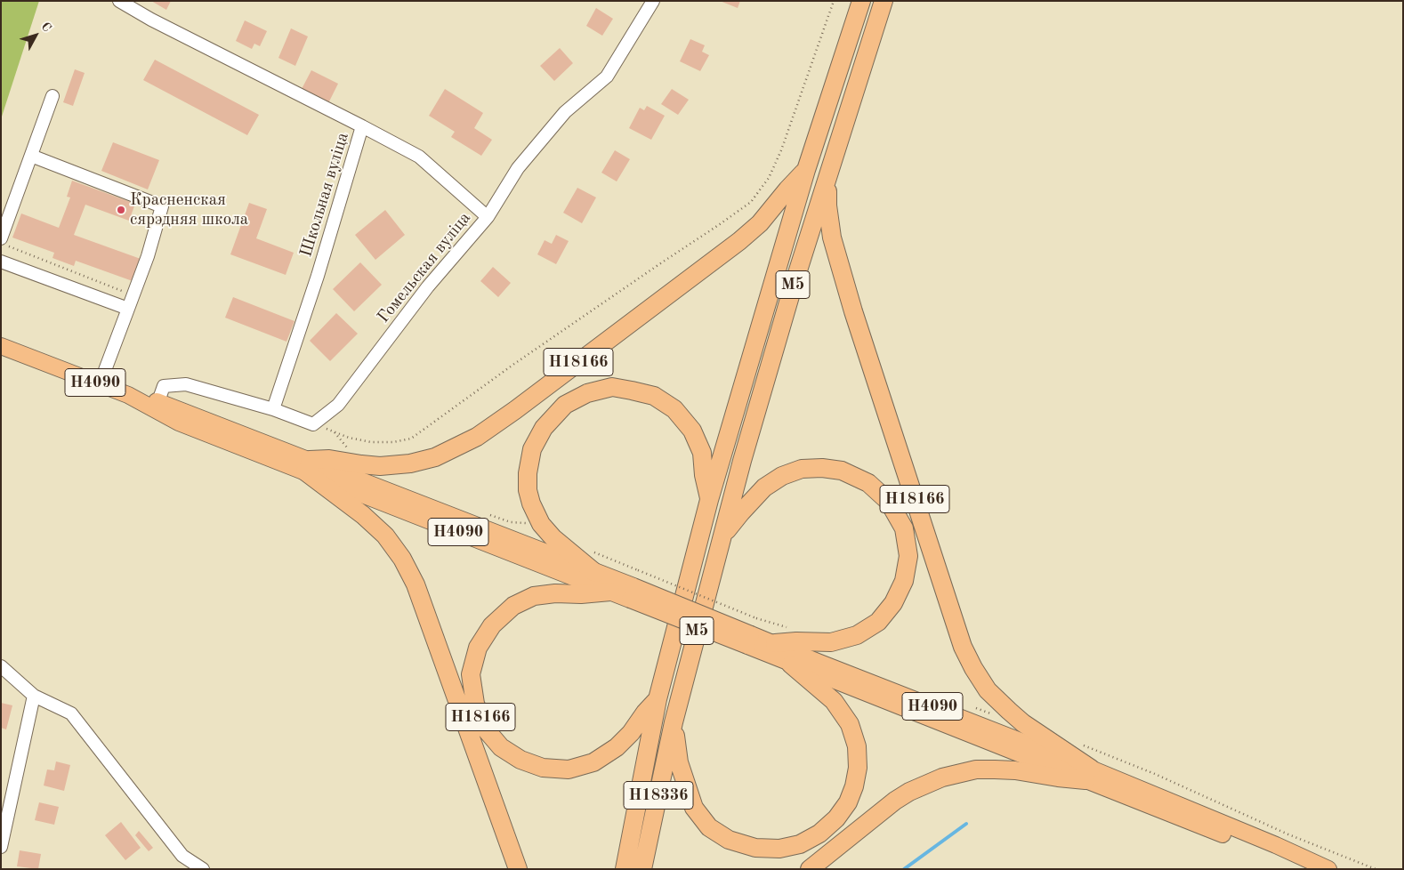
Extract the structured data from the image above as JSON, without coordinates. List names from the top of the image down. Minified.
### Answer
{"streets":{"highway":["М5","Н18166","Н18336"],"main road":["Н4090"],"street":["Школьная вуліца","Гомельская вуліца"]},"crossings":[["Школьная вуліца","Гомельская вуліца"],["М5","Н18166"],["М5","Н18336"],["Н18166","Н4090"],["Н18166","Н18336"]],"places":["Красненская сярэдняя школа"],"north":"top right"}
